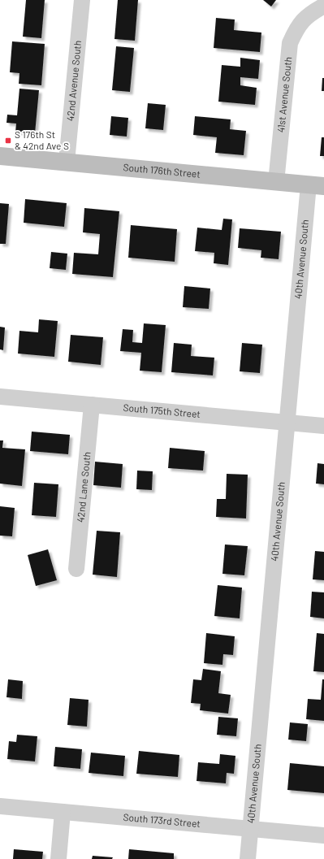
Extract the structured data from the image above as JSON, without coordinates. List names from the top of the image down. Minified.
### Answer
{"streets":{"street":["42nd Avenue South","41st Avenue South","South 176th Street","40th Avenue South","South 175th Street","42nd Lane South","South 173rd Street"]},"crossings":[["42nd Avenue South","South 176th Street"],["41st Avenue South","South 176th Street"],["South 176th Street","40th Avenue South"],["40th Avenue South","South 175th Street"],["40th Avenue South","South 173rd Street"],["South 175th Street","42nd Lane South"]],"places":{"transit":["S 176th St & 42nd Ave S"]}}
